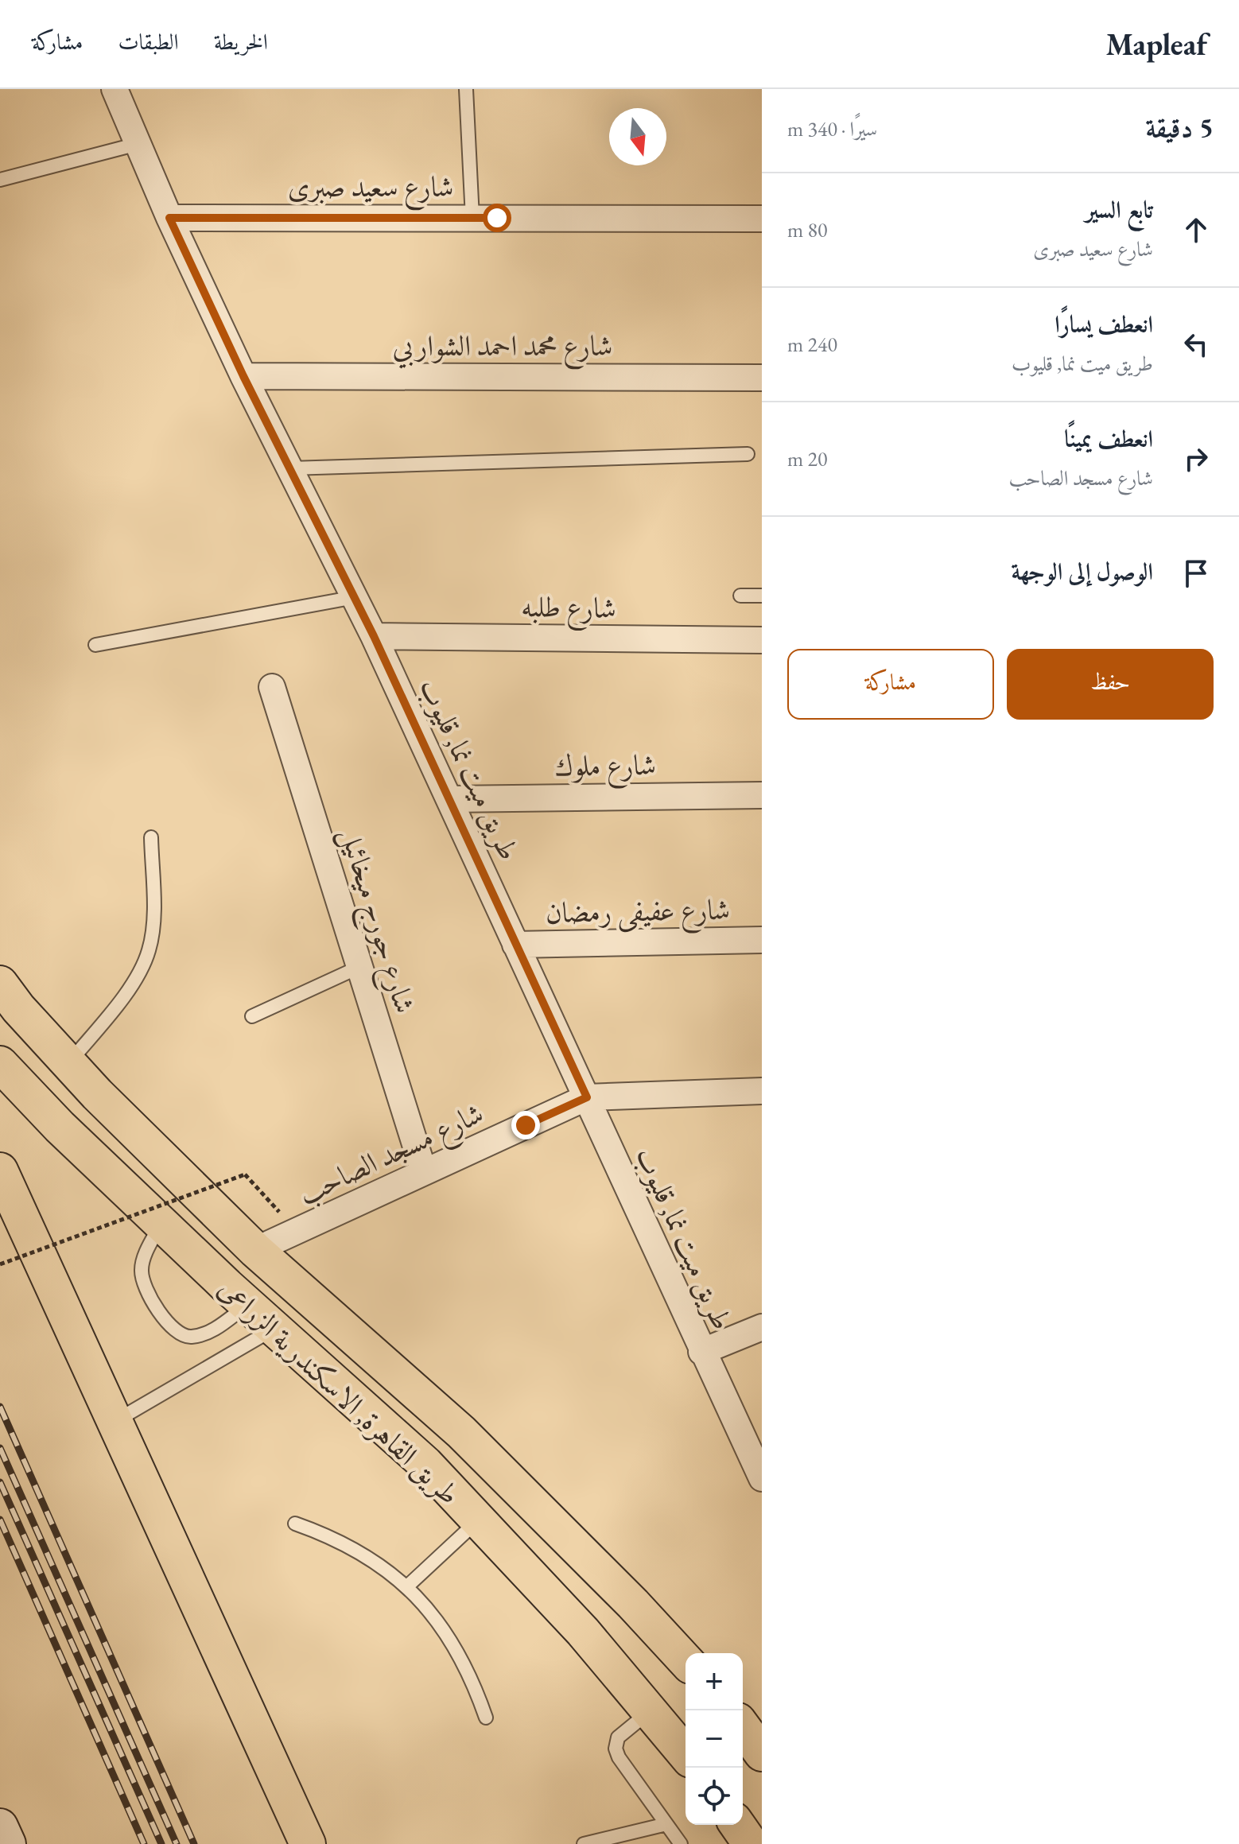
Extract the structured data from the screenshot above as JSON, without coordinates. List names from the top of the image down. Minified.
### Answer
{"streets":{"highway":["طريق القاهرة, الاسكندرية الزراعى"],"street":["شارع سعيد صبرى","شارع محمد احمد الشواربي","شارع طلبه","شارع ملوك","طريق ميت نما, قليوب","شارع عفيفى رمضان","شارع جورج ميخائيل","شارع مسجد الصاحب"]},"crossings":[["شارع سعيد صبرى","طريق ميت نما, قليوب"],["شارع محمد احمد الشواربي","طريق ميت نما, قليوب"],["شارع طلبه","طريق ميت نما, قليوب"],["شارع ملوك","طريق ميت نما, قليوب"],["طريق ميت نما, قليوب","شارع عفيفى رمضان"],["طريق ميت نما, قليوب","شارع مسجد الصاحب"],["شارع جورج ميخائيل","شارع مسجد الصاحب"],["شارع مسجد الصاحب","طريق القاهرة, الاسكندرية الزراعى"]],"north":"bottom","page":{"header":"Mapleaf","nav":["الخريطة","الطبقات","مشاركة"],"heading":["5 دقيقة","سيرًا · 340 m"],"list":[["تابع السير","شارع سعيد صبرى","80 m"],["انعطف يسارًا","طريق ميت نما, قليوب","240 m"],["انعطف يمينًا","شارع مسجد الصاحب","20 m"],"الوصول إلى الوجهة"],"buttons":["حفظ","مشاركة"],"map_buttons":["+","−"]}}
